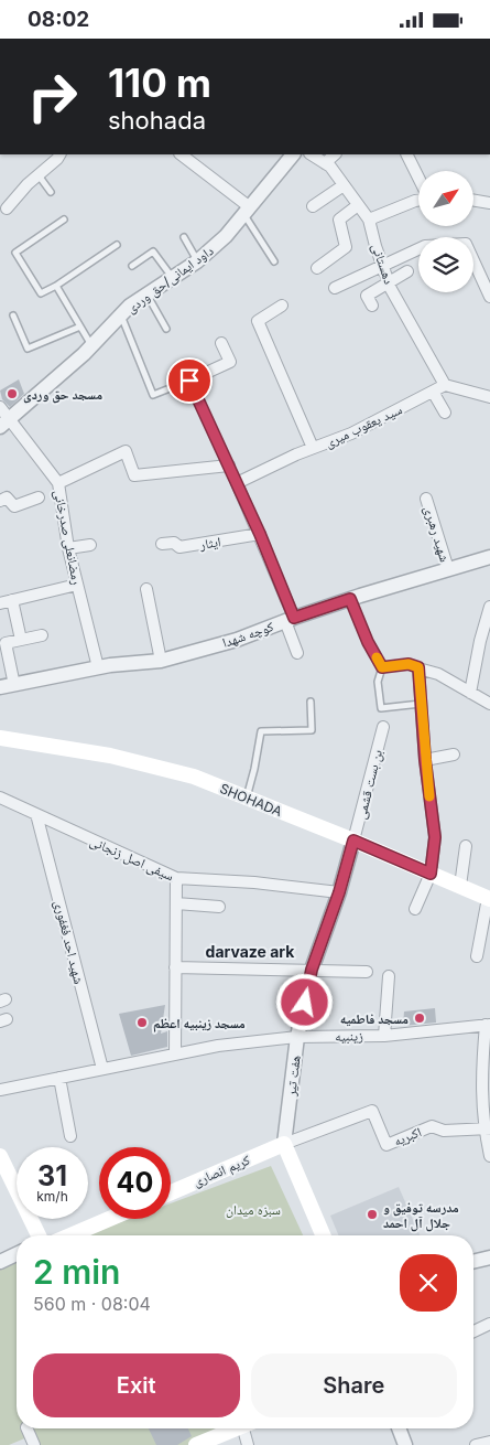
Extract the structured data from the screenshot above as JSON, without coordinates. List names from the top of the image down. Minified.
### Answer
{"streets":{"main road":["SHOHADA","کریم انصاری"],"street":["دهستانی","داود ایمانی/حق وردی","سید یعقوب میری","شهید رهبری","رمضانعلی صدرخانی","ایثار","کوچه شهدا","بن بست قشمی","سیفی اصل زنجانی","شهید احد فغفوری","زینبیه","هفت تیر","اکبریه"]},"crossings":[["دهستانی","سید یعقوب میری"],["داود ایمانی/حق وردی","رمضانعلی صدرخانی"],["شهید رهبری","کوچه شهدا"],["رمضانعلی صدرخانی","کوچه شهدا"],["بن بست قشمی","SHOHADA"],["بن بست قشمی","هفت تیر"],["SHOHADA","هفت تیر"],["سیفی اصل زنجانی","شهید احد فغفوری"],["سیفی اصل زنجانی","هفت تیر"],["شهید احد فغفوری","زینبیه"],["زینبیه","هفت تیر"],["هفت تیر","اکبریه"],["هفت تیر","کریم انصاری"],["اکبریه","کریم انصاری"]],"districts":["darvaze ark"],"parks":["سبزه میدان"],"places":["مسجد حق وردی","مسجد فاطمیه","مسجد زینبیه اعظم","مدرسه توفیق و جلال آل احمد"],"north":"top right","page":{"status":"08:02","turn":["110 m","shohada"],"speed":"31 km/h","limit":"40","heading":["2 min","560 m · 08:04"],"buttons":["Exit","Share"]}}
